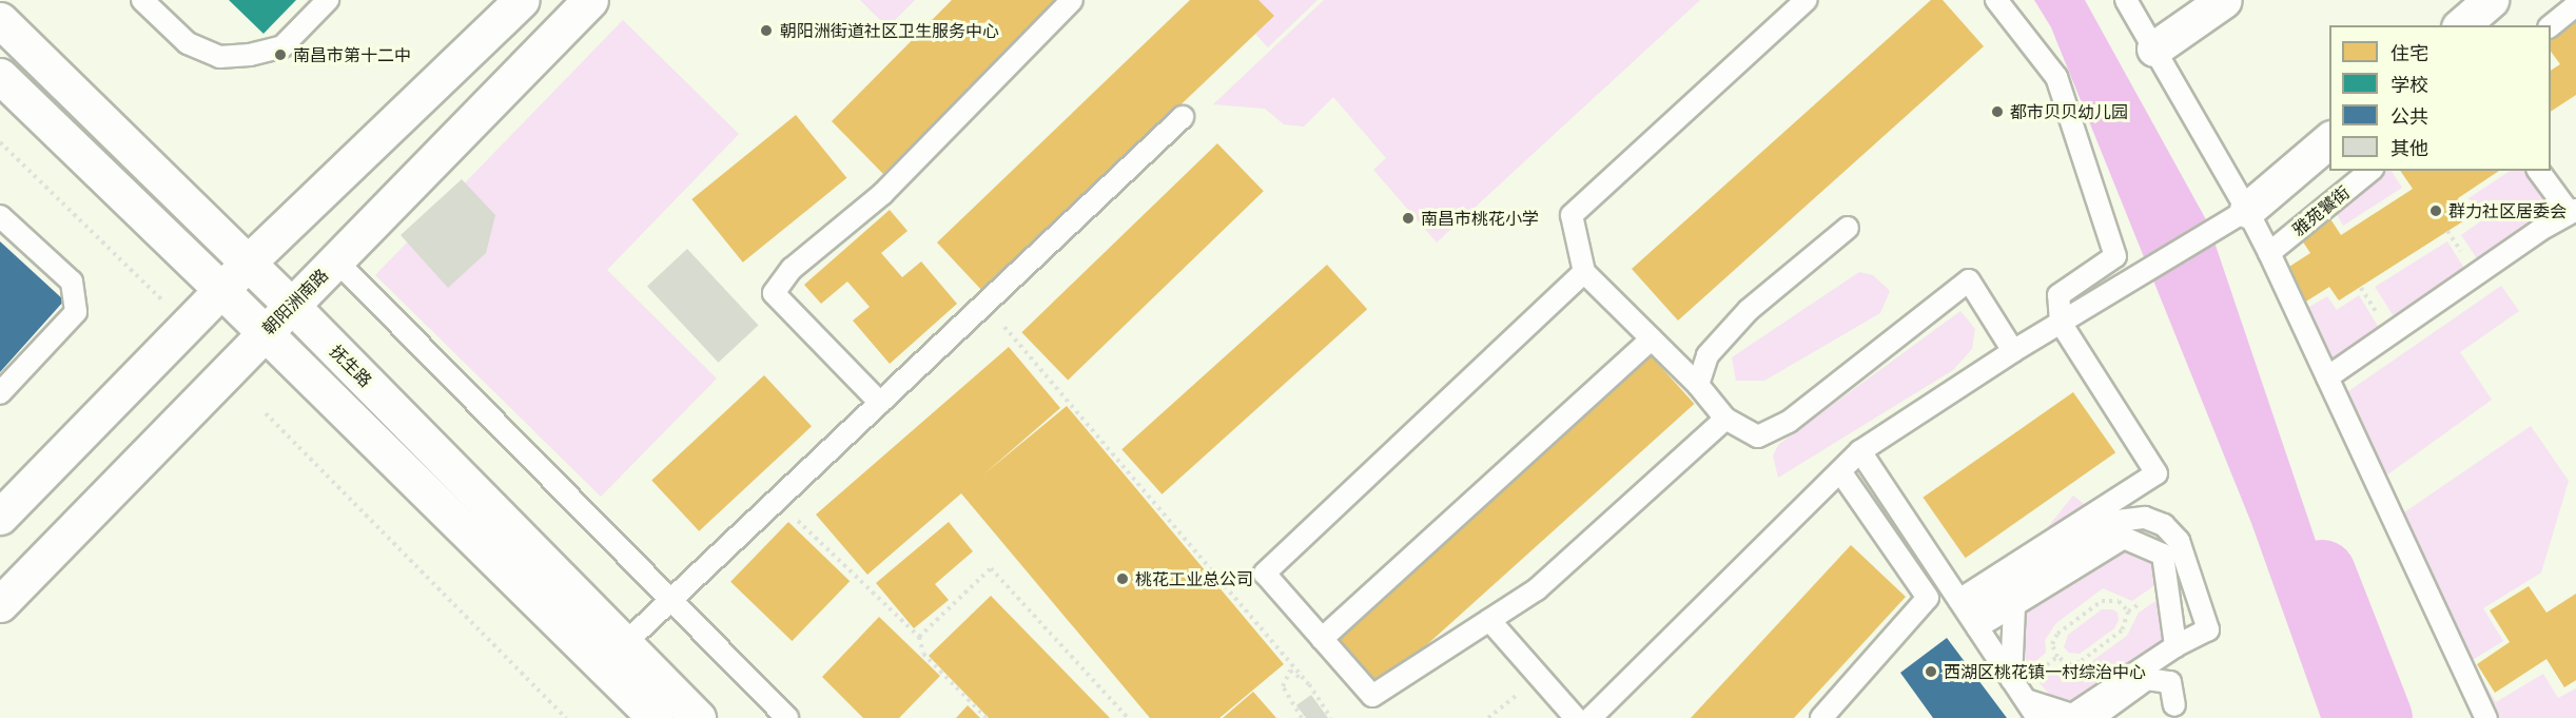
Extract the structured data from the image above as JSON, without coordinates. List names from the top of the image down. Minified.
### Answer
{"streets":{"main road":["朝阳洲南路","抚生路"],"lane":["雅苑饕街"]},"crossings":[["朝阳洲南路","抚生路"]],"places":["朝阳洲街道社区卫生服务中心","南昌市第十二中","都市贝贝幼儿园","群力社区居委会","南昌市桃花小学","桃花工业总公司","西湖区桃花镇一村综治中心"],"legend":["住宅","学校","公共","其他"]}
